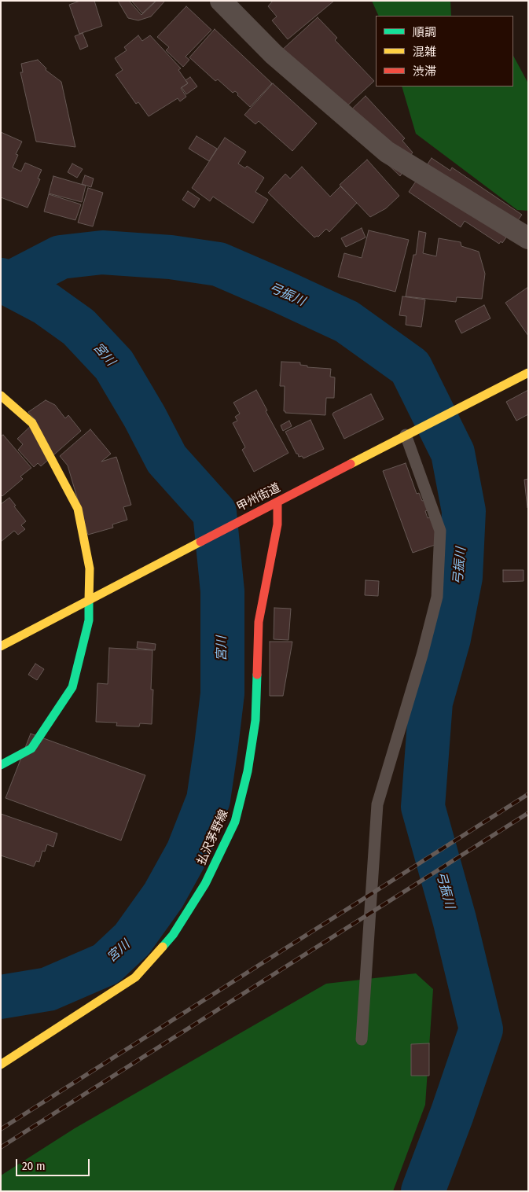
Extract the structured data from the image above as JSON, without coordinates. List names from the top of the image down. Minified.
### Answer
{"streets":{"main road":["甲州街道","払沢茅野線"]},"crossings":[["甲州街道","払沢茅野線"]],"water":["弓振川","宮川"],"legend":["順調","混雑","渋滞"],"scale_bar":"20 m"}
